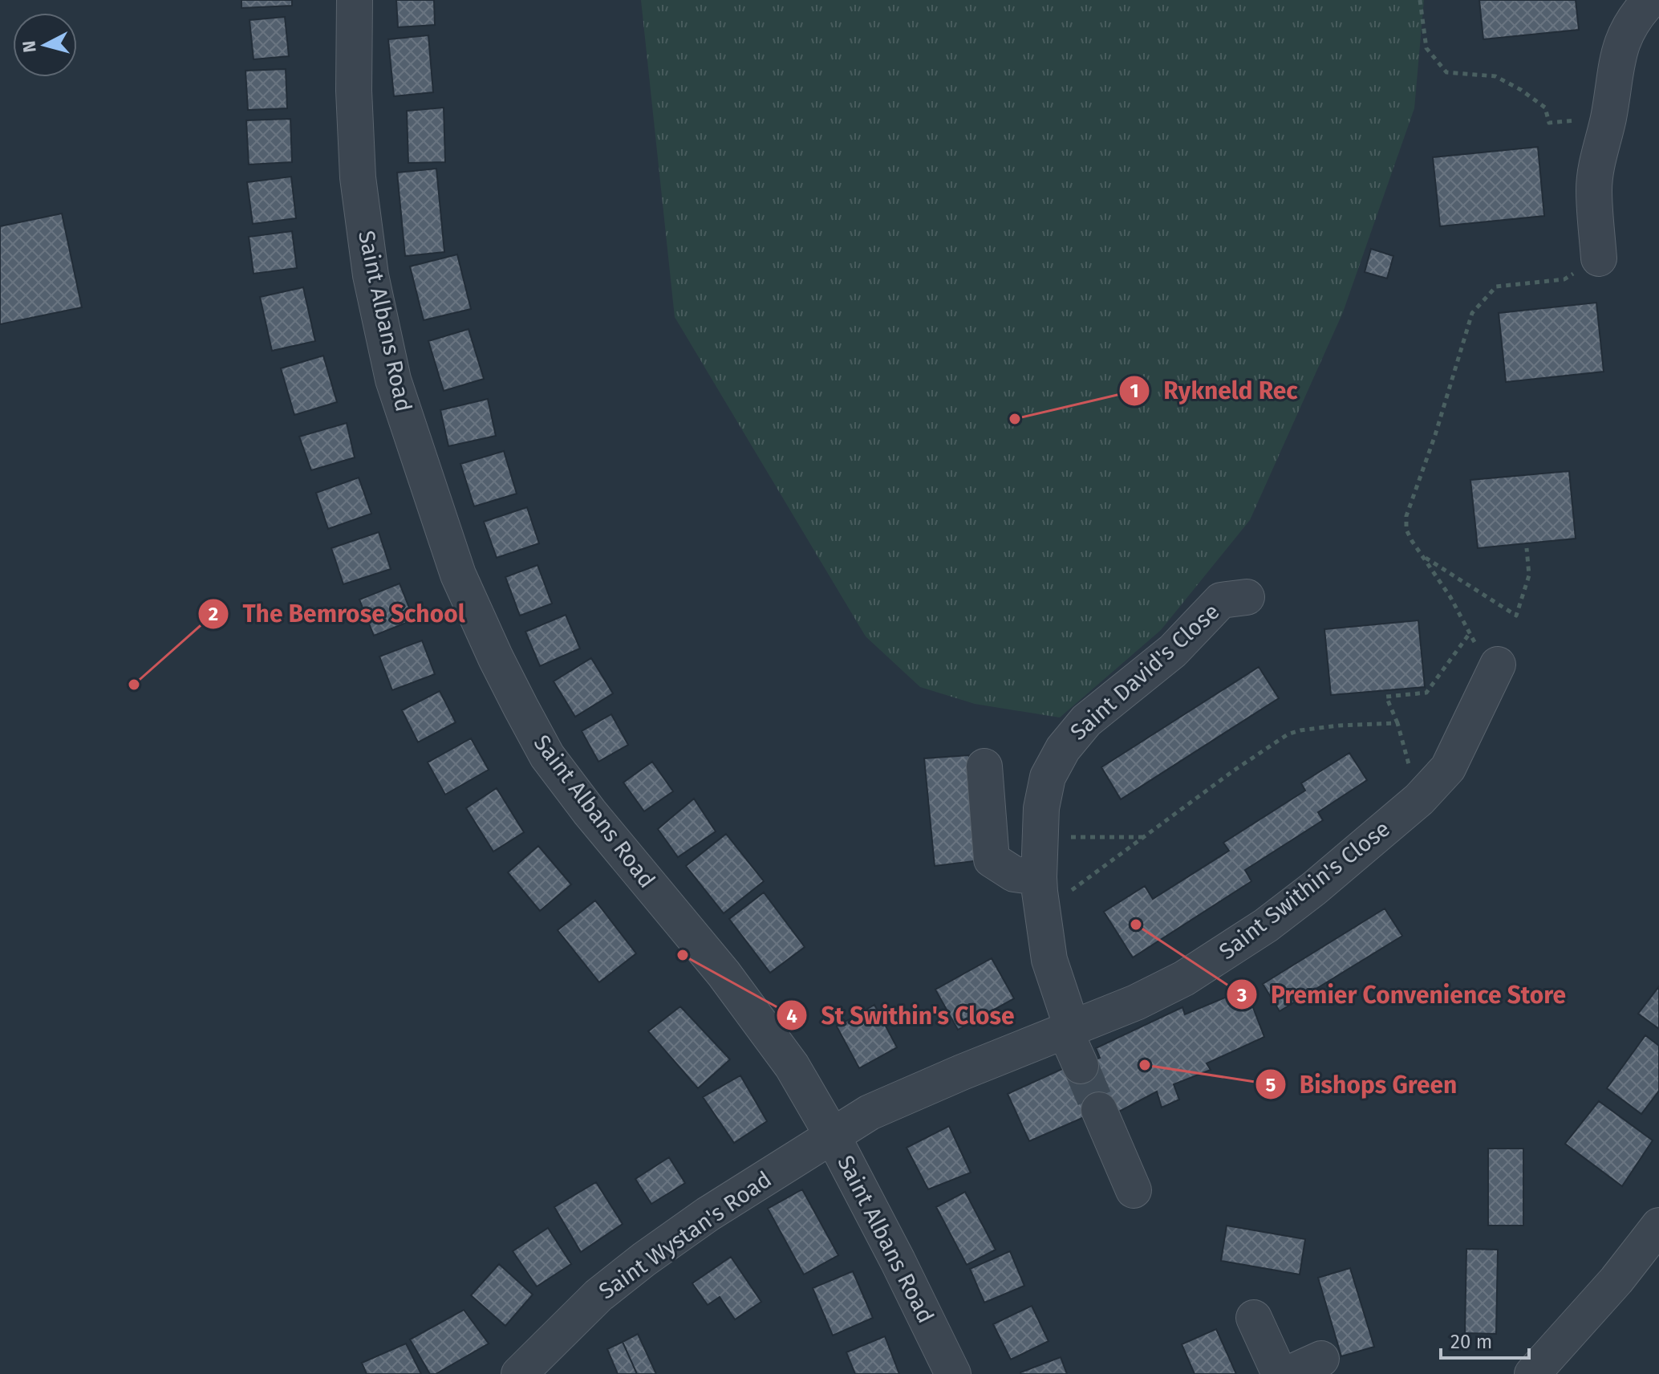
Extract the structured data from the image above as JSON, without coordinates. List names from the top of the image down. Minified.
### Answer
{"streets":{"street":["Saint Albans Road","Saint David's Close","Saint Swithin's Close","Saint Wystan's Road"]},"crossings":[["Saint Albans Road","Saint Swithin's Close"],["Saint Albans Road","Saint Wystan's Road"],["Saint David's Close","Saint Swithin's Close"],["Saint Swithin's Close","Saint Wystan's Road"]],"places":["Rykneld Rec","The Bemrose School","Premier Convenience Store","St Swithin's Close","Bishops Green"],"scale_bar":"20 m","north":"left"}
